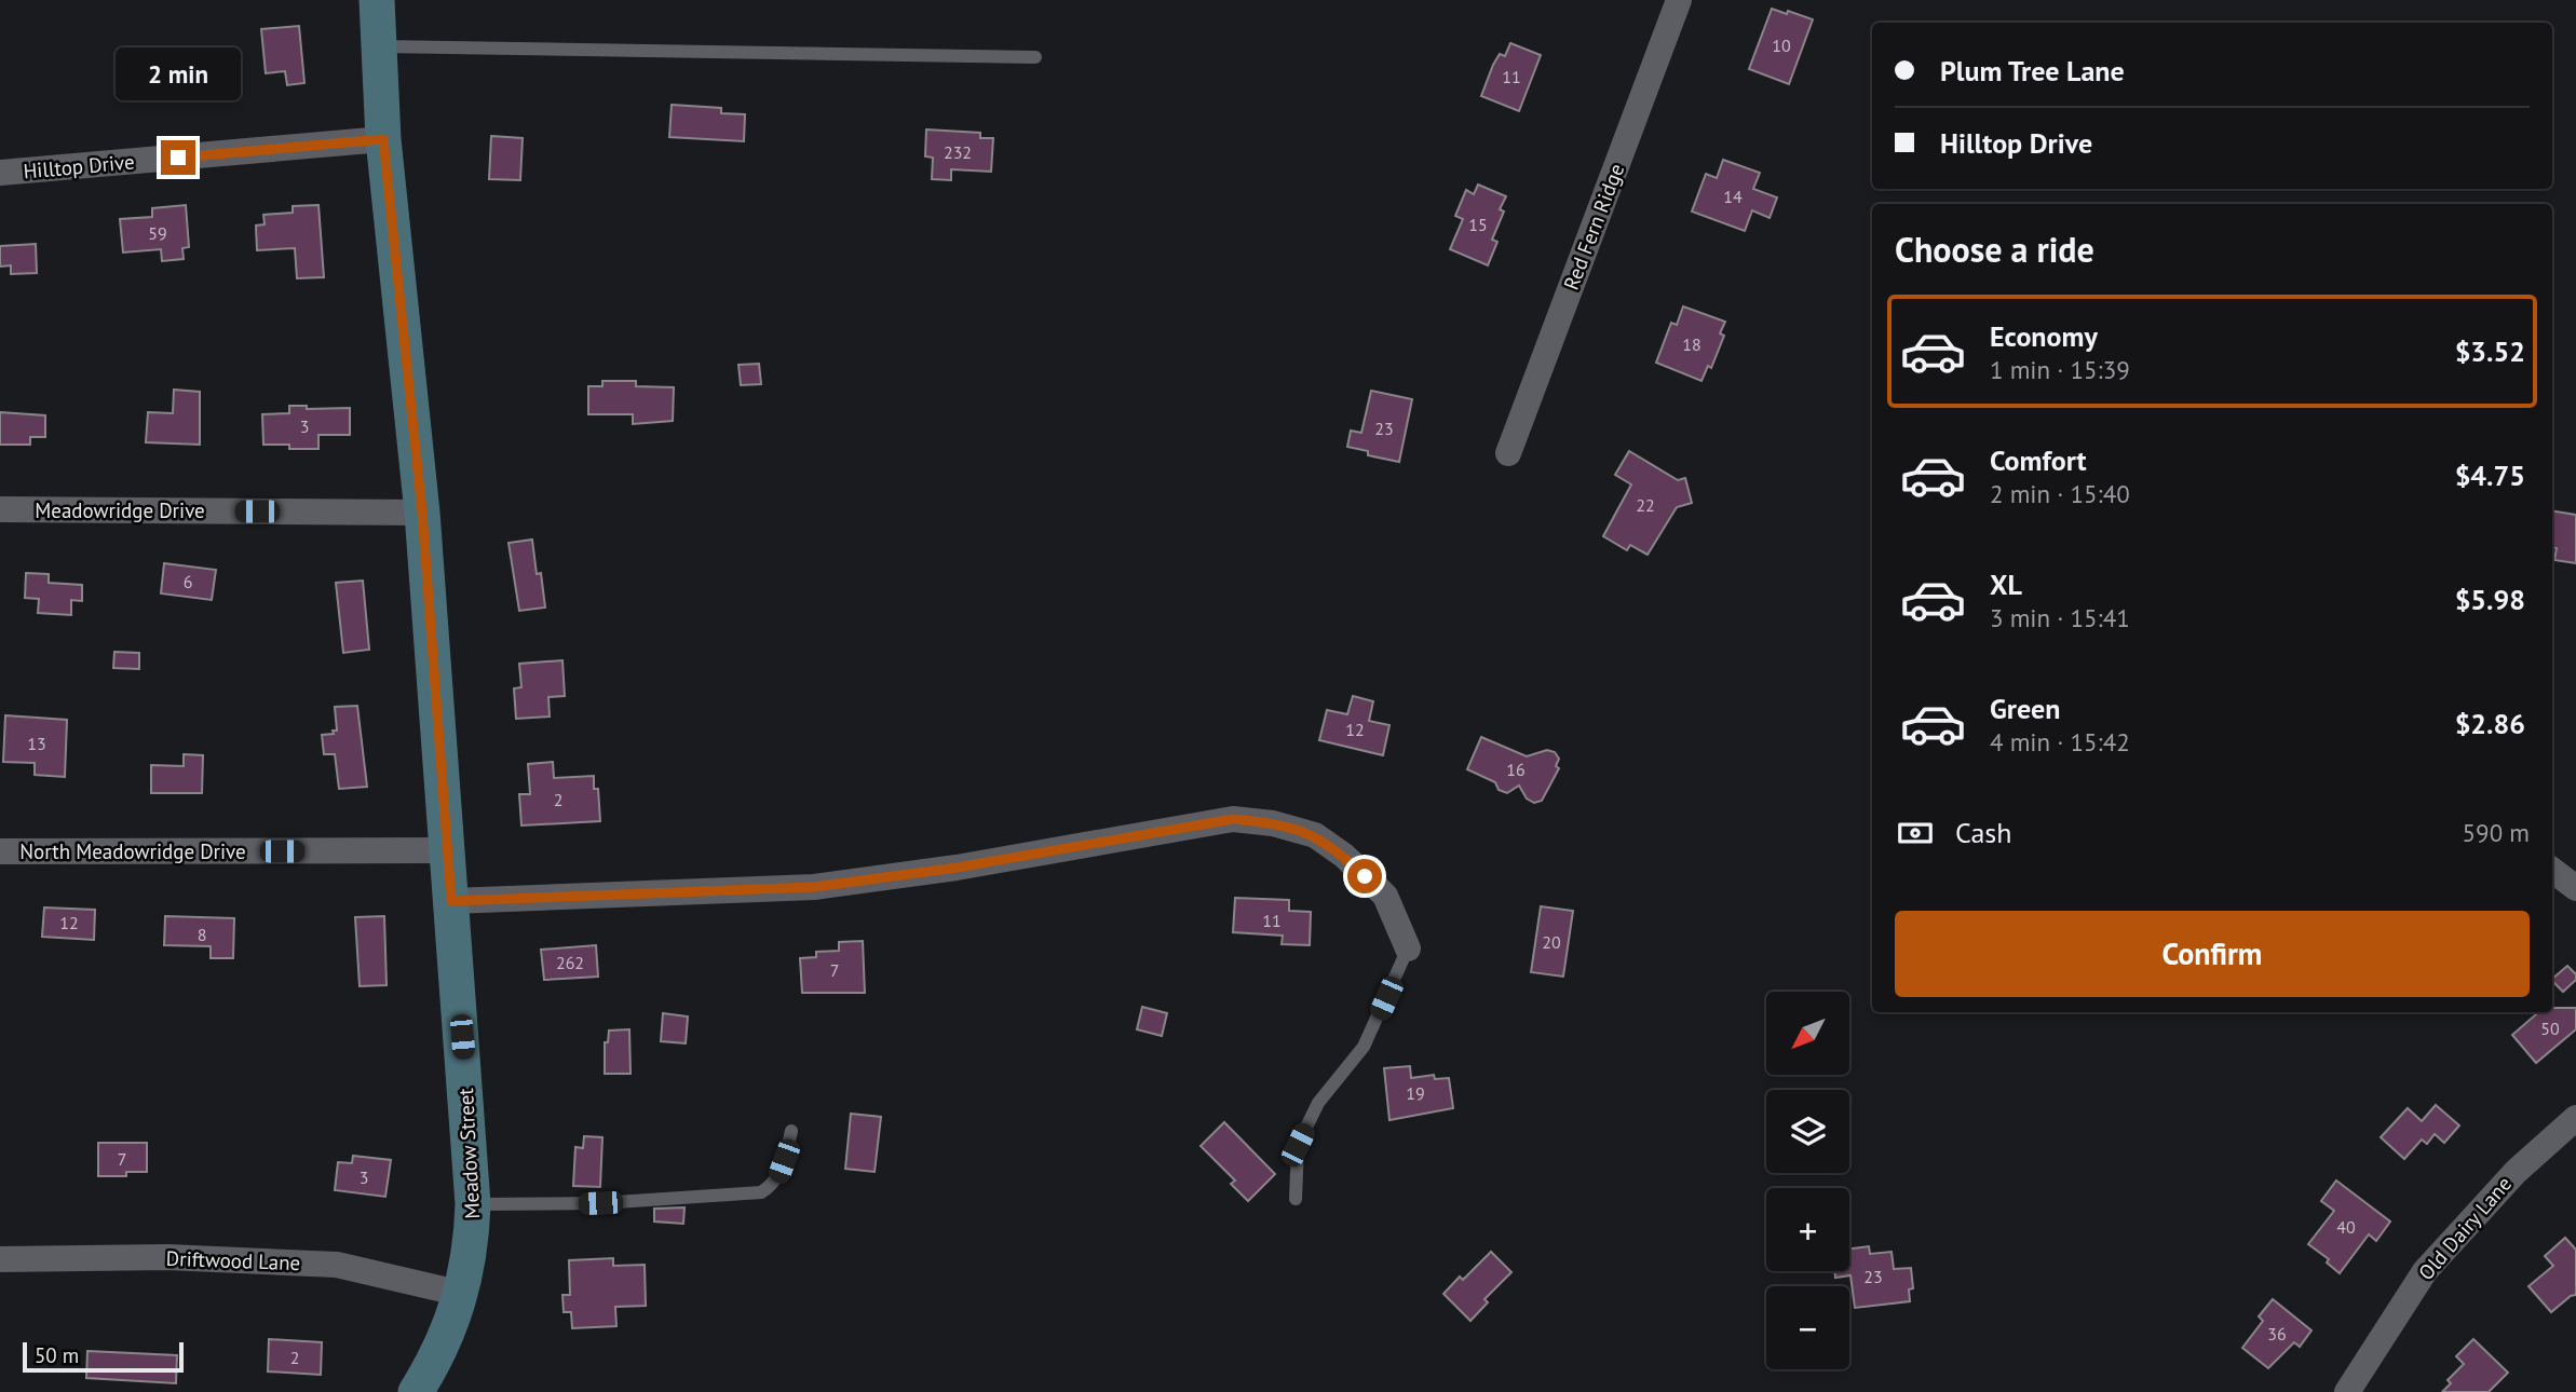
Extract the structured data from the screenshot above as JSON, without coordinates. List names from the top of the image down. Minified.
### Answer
{"streets":{"street":["Hilltop Drive","Red Fern Ridge","Meadowridge Drive","North Meadowridge Drive","Meadow Street","Old Dairy Lane","Driftwood Lane"]},"crossings":[["Hilltop Drive","Meadow Street"],["Meadowridge Drive","Meadow Street"],["North Meadowridge Drive","Meadow Street"],["Meadow Street","Driftwood Lane"]],"house_numbers":["10","11","232","14","15","59","18","3","23","22","6","12","13","16","2","11","12","8","20","262","7","50","19","7","3","40","23","36","2"],"scale_bar":"50 m","north":"bottom left","page":{"banner":["Plum Tree Lane","Hilltop Drive"],"bubble":"2 min","heading":"Choose a ride","list":[{"name":"Economy","note":"1 min · 15:39","value":"$3.52"},{"name":"Comfort","note":"2 min · 15:40","value":"$4.75"},{"name":"XL","note":"3 min · 15:41","value":"$5.98"},{"name":"Green","note":"4 min · 15:42","value":"$2.86"}],"pay":["Cash","590 m"],"buttons":"Confirm","map_buttons":["+","−"],"scale":"50 m"}}
